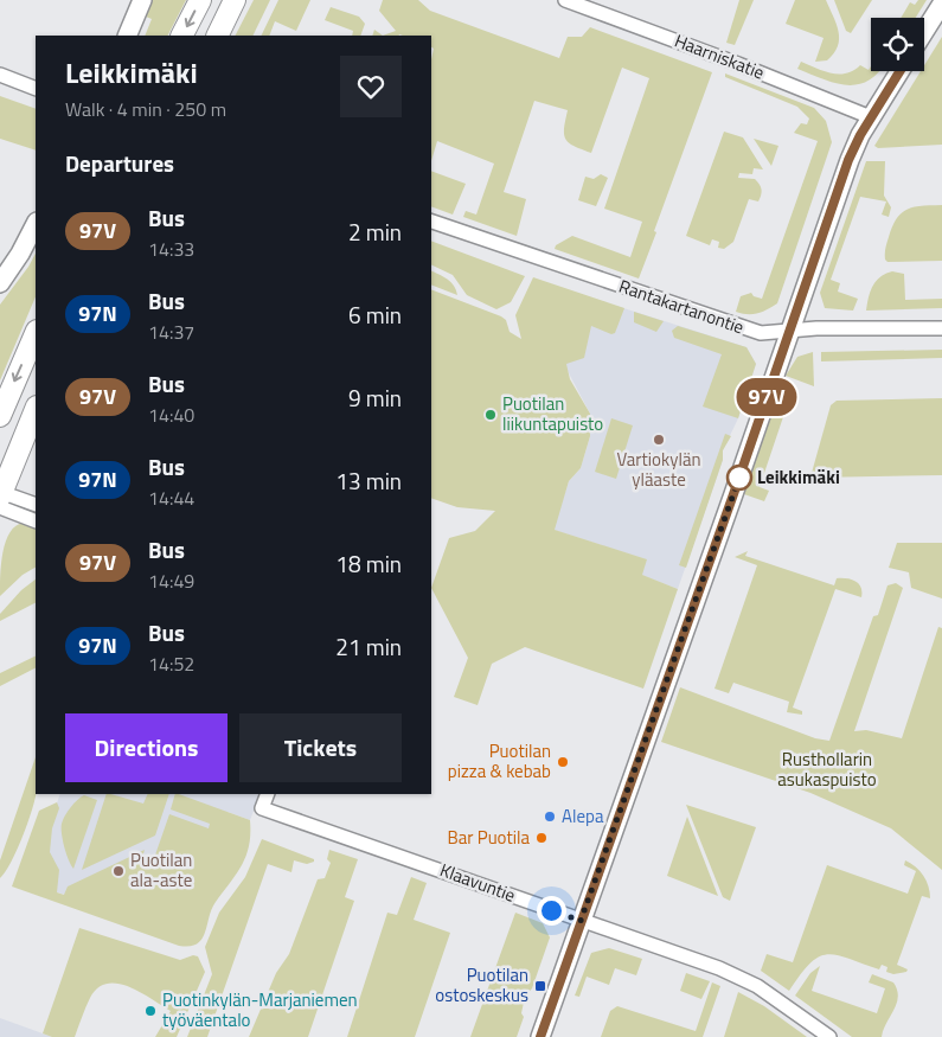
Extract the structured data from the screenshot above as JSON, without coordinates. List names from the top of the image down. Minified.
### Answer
{"streets":{"street":["Haarniskatie","Rantakartanontie","Klaavuntie"]},"parks":["Rusthollarin asukaspuisto"],"places":{"other":["Puotilan liikuntapuisto","Vartiokylän yläaste","Leikkimäki","Puotilan pizza & kebab","Alepa","Bar Puotila","Puotilan ala-aste","Puotinkylän-Marjaniemen työväentalo"],"transit":["Puotilan ostoskeskus"]},"lines":["bus line 97V"],"page":{"on_map":"97V","heading":[["Leikkimäki","Walk · 4 min · 250 m"],"Departures"],"list":[{"mark":"97V","name":"Bus","note":"14:33","value":"2 min"},{"mark":"97N","name":"Bus","note":"14:37","value":"6 min"},{"mark":"97V","name":"Bus","note":"14:40","value":"9 min"},{"mark":"97N","name":"Bus","note":"14:44","value":"13 min"},{"mark":"97V","name":"Bus","note":"14:49","value":"18 min"},{"mark":"97N","name":"Bus","note":"14:52","value":"21 min"}],"buttons":["Directions","Tickets"]}}
